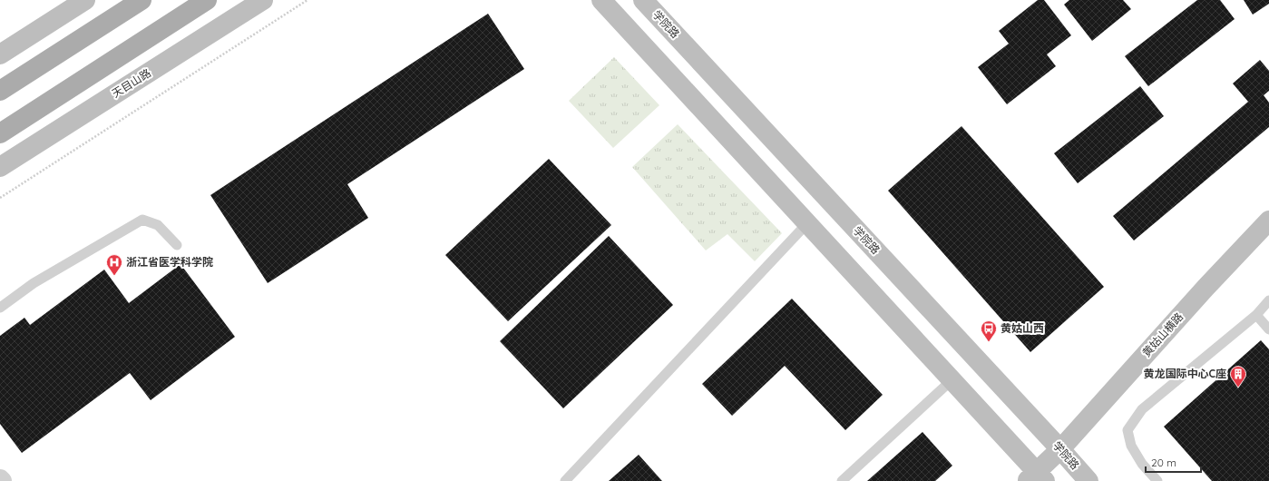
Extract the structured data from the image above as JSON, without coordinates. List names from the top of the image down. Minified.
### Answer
{"streets":{"main road":["学院路","天目山路","黄姑山横路"]},"crossings":[["学院路","黄姑山横路"]],"places":{"hospital":["浙江省医学科学院"],"bus stop":["黄姑山西"],"building":["黄龙国际中心C座"]},"scale_bar":"20 m"}
